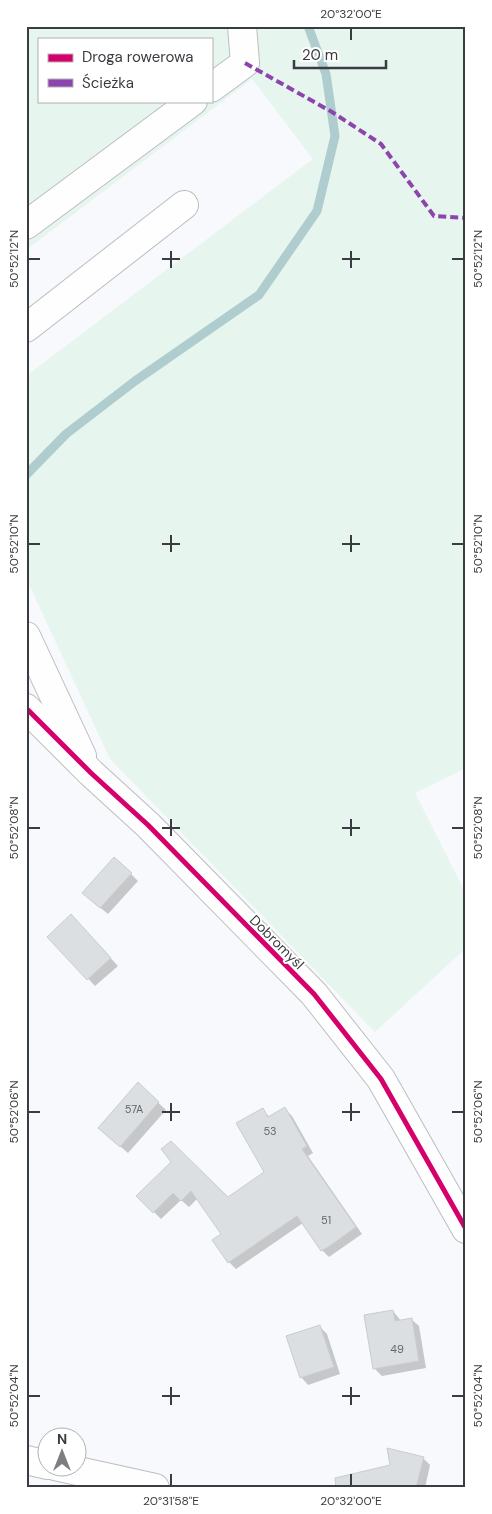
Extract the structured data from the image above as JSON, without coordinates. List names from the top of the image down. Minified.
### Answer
{"streets":{"street":["Dobromyśl"]},"house_numbers":["57A","53","51","49"],"legend":["Droga rowerowa","Ścieżka"],"scale_bar":"20 m","north":"top","coordinates":["20°32'00\"E","50°52'12\"N","50°52'10\"N","50°52'08\"N","50°52'06\"N","50°52'04\"N","20°31'58\"E"]}
